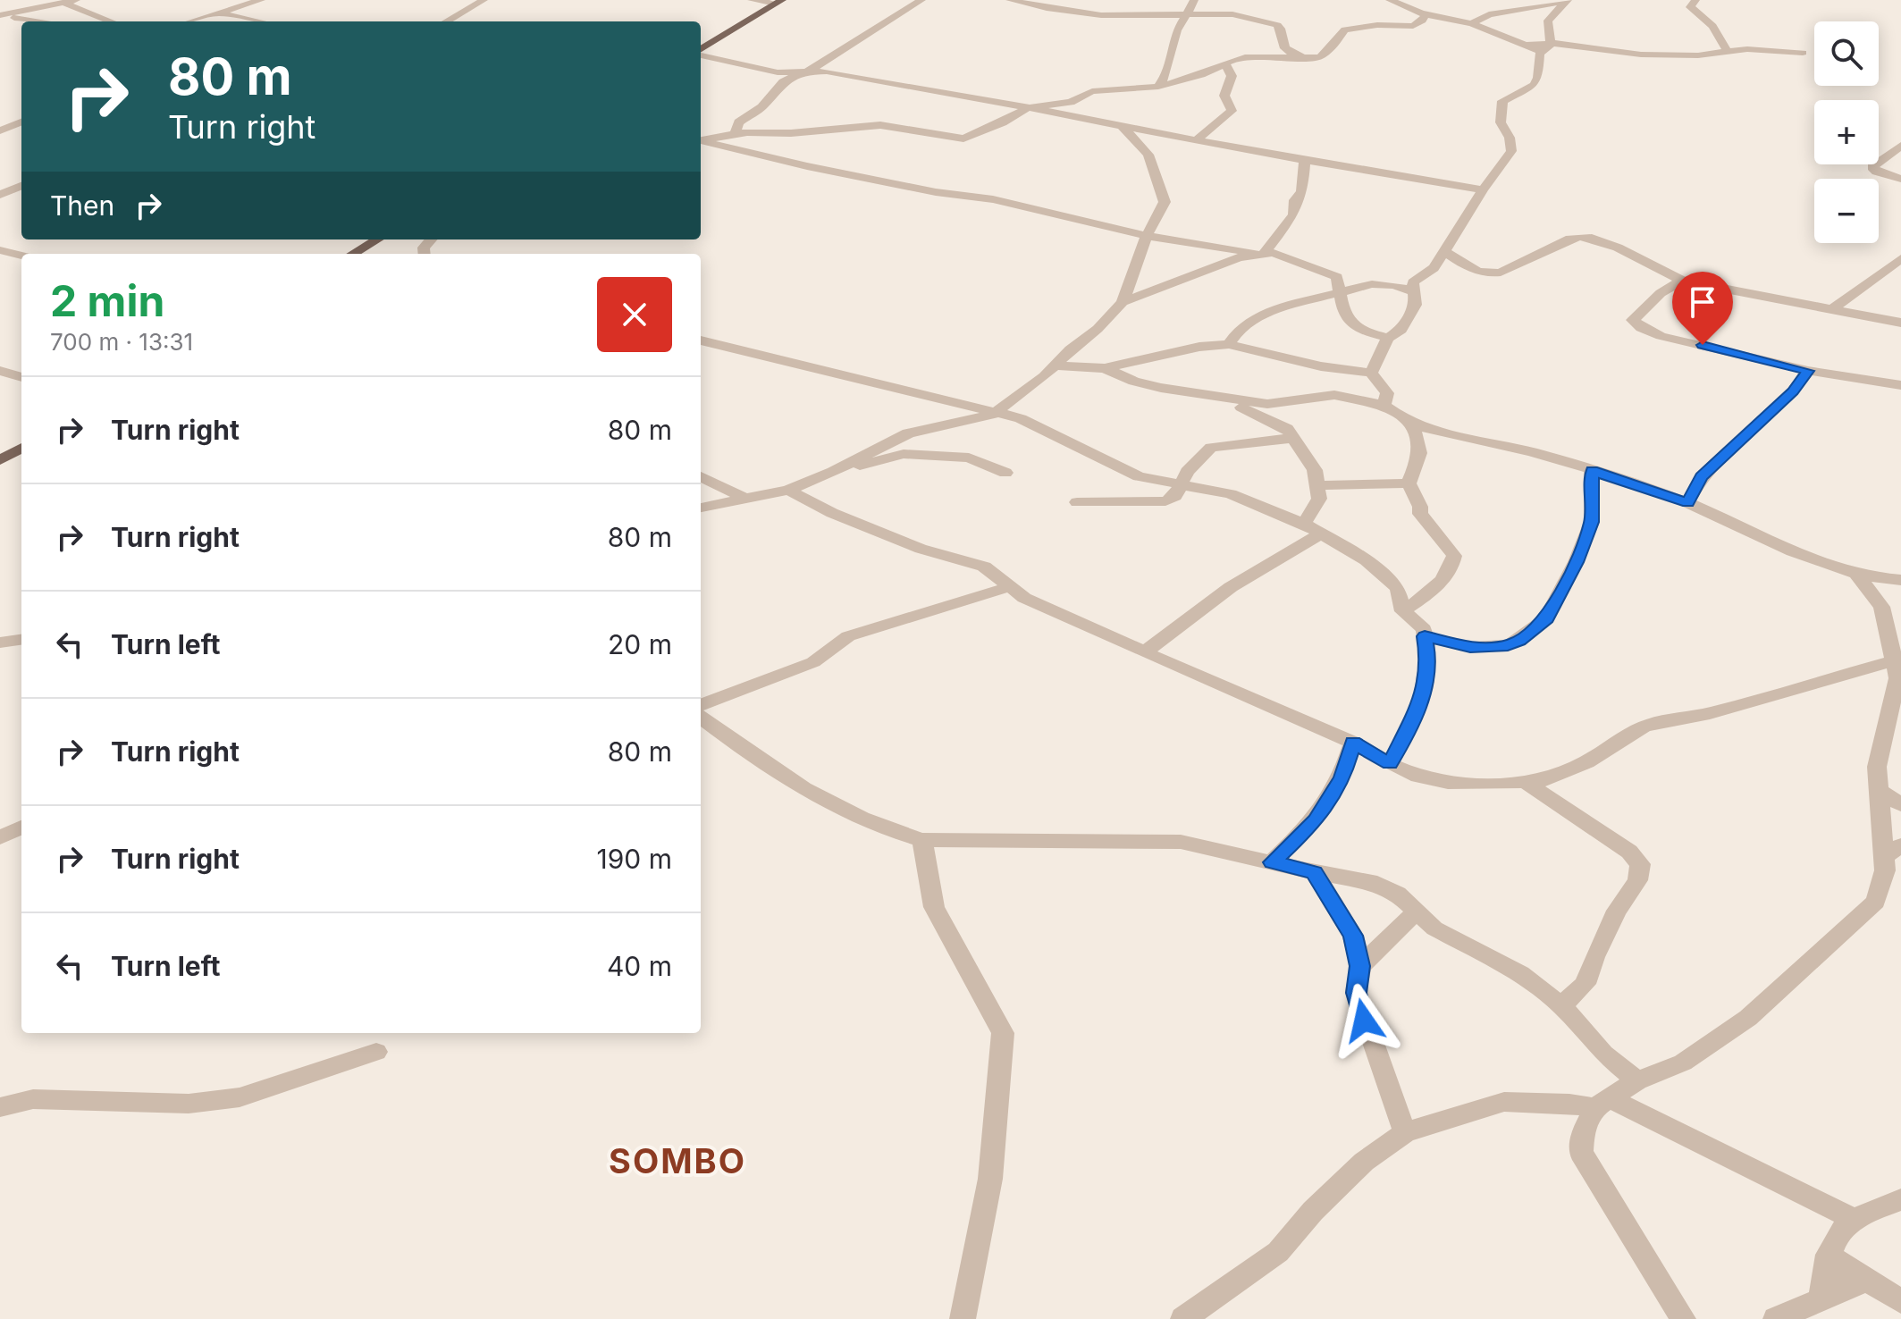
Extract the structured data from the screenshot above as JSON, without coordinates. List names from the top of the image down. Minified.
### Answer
{"districts":["SOMBO"],"page":{"map_buttons":["+","−"],"turn":["80 m","Turn right"],"then":"Then","heading":["2 min","700 m · 13:31"],"list":[{"name":"Turn right","value":"80 m"},{"name":"Turn right","value":"80 m"},{"name":"Turn left","value":"20 m"},{"name":"Turn right","value":"80 m"},{"name":"Turn right","value":"190 m"},{"name":"Turn left","value":"40 m"}]}}
